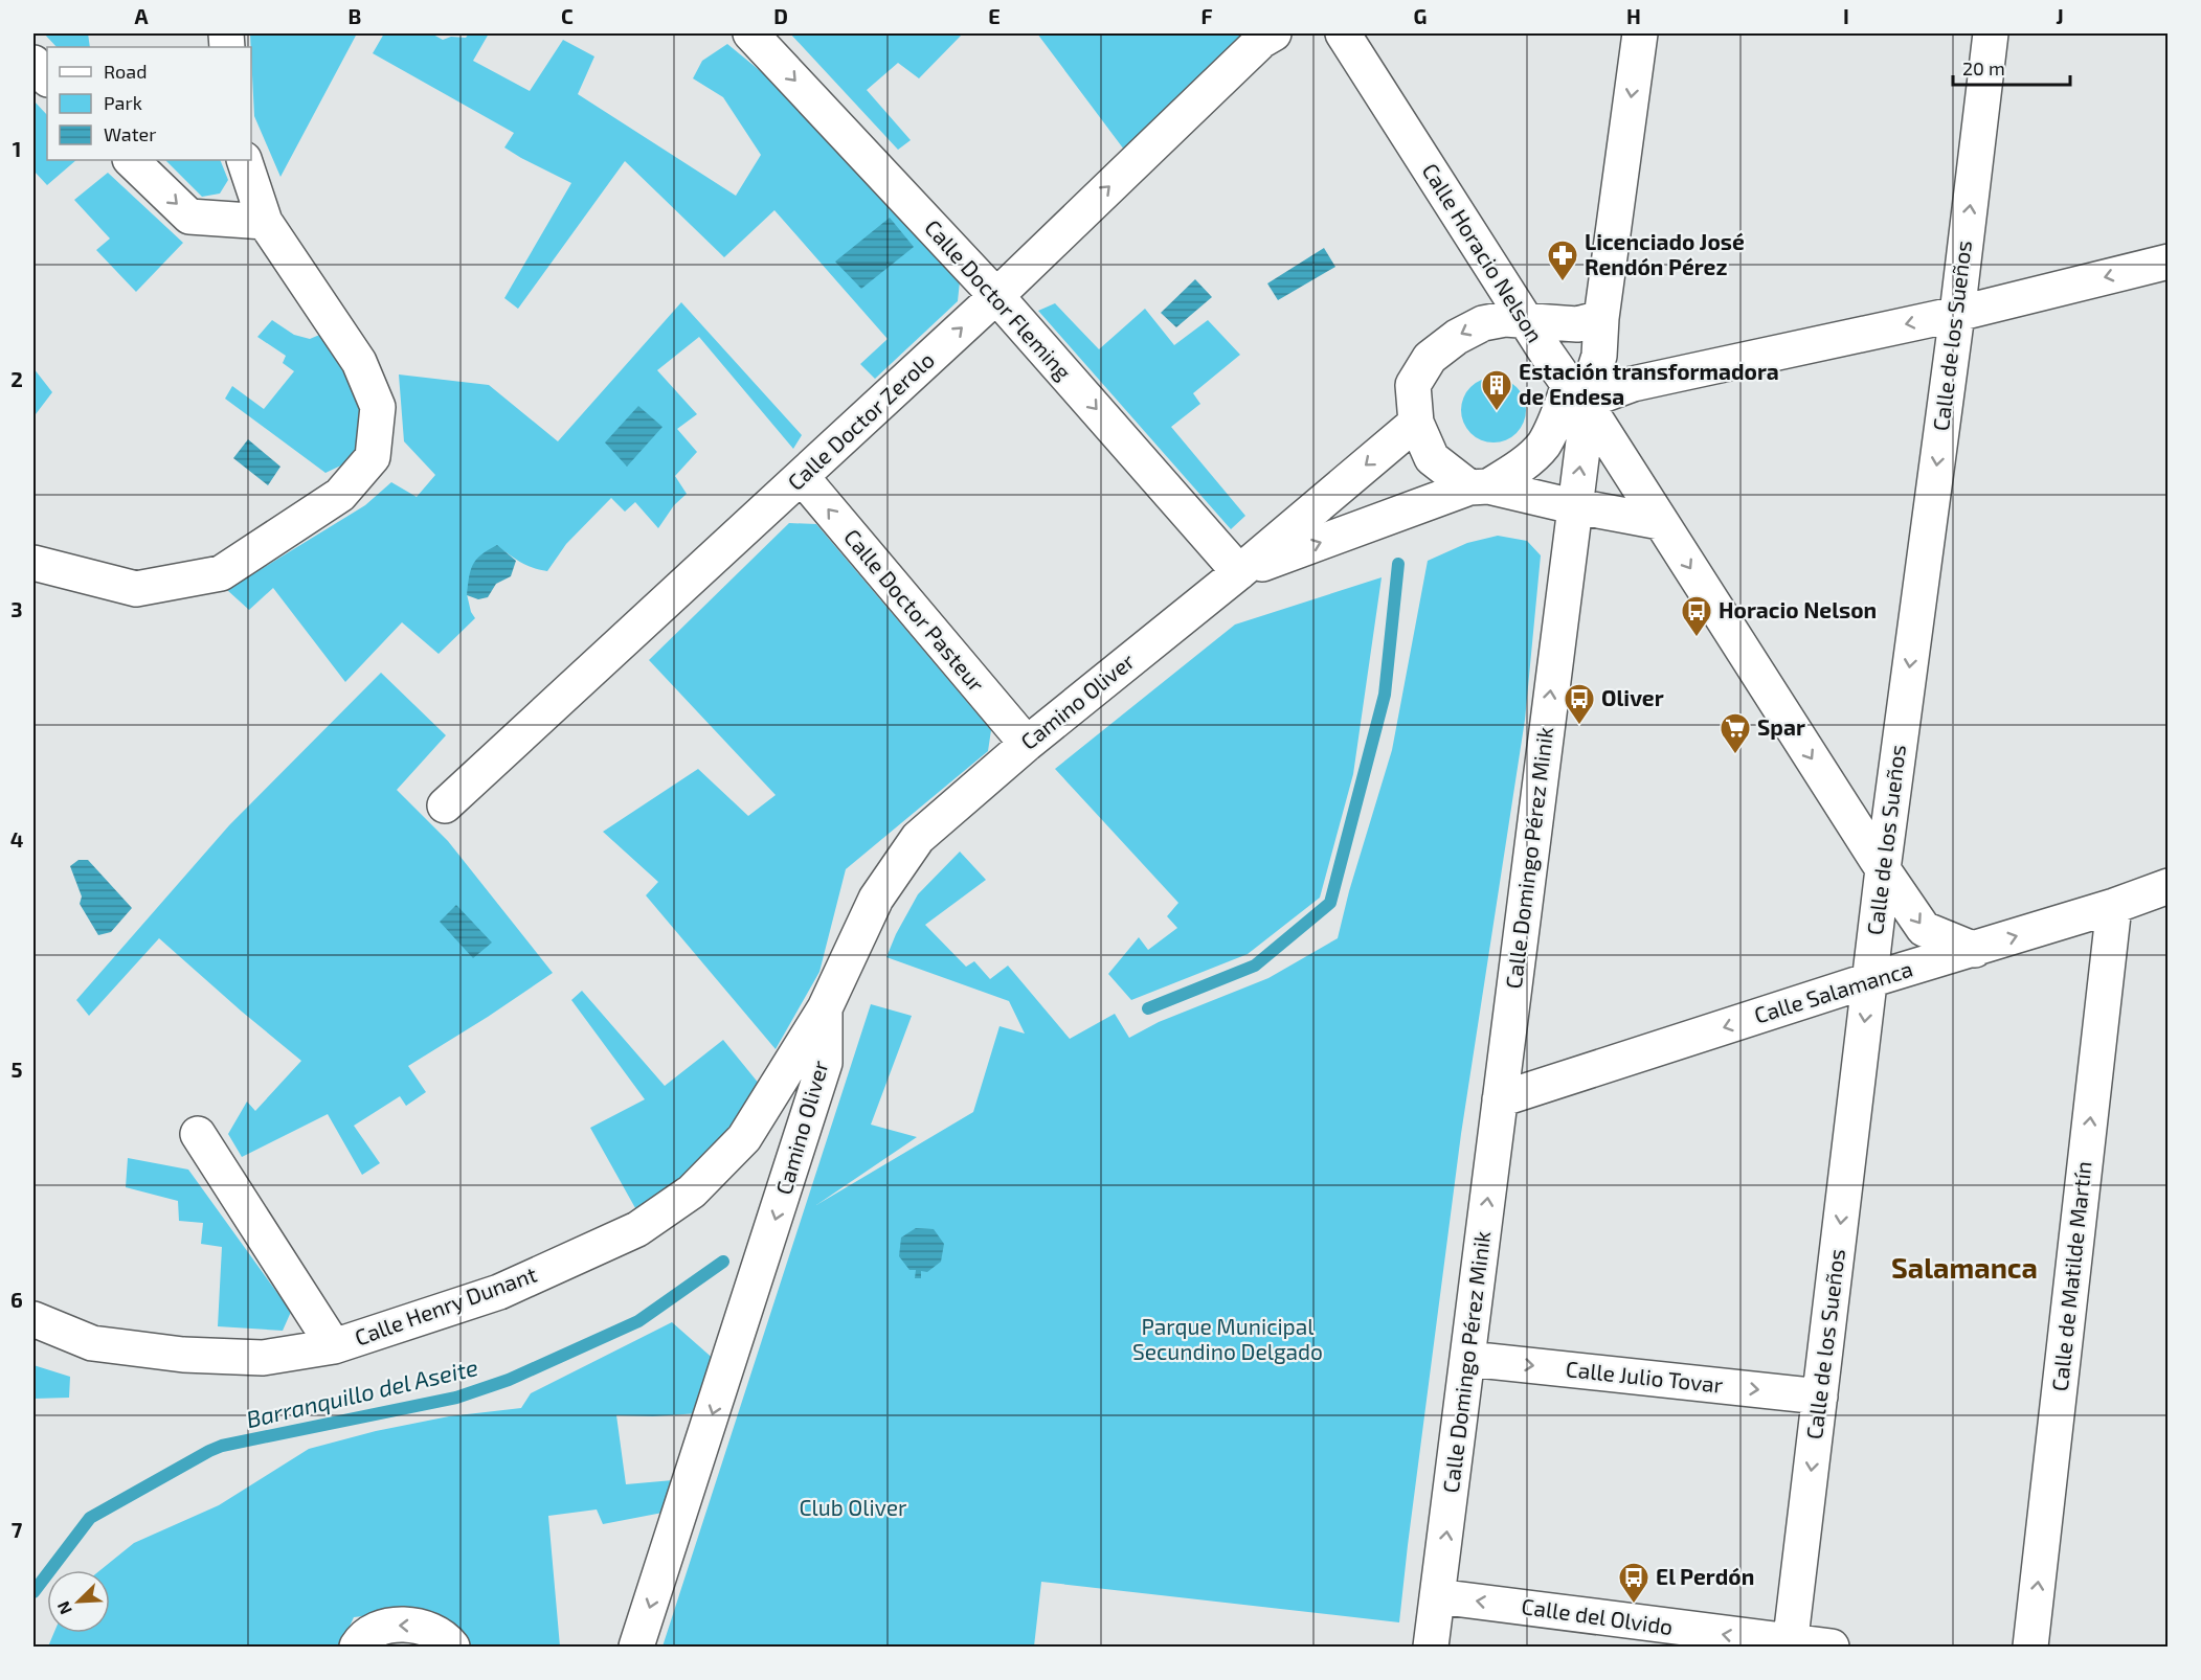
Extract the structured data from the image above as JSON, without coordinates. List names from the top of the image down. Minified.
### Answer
{"streets":{"street":["Calle Horacio Nelson","Calle Doctor Fleming","Calle de los Sueños","Calle Doctor Zerolo","Calle Doctor Pasteur","Camino Oliver","Calle Domingo Pérez Minik","Calle Salamanca","Calle de Matilde Martín","Calle Henry Dunant","Calle Julio Tovar","Calle del Olvido"]},"crossings":[["Calle Horacio Nelson","Calle de los Sueños"],["Calle Horacio Nelson","Camino Oliver"],["Calle Horacio Nelson","Calle Domingo Pérez Minik"],["Calle Horacio Nelson","Calle Salamanca"],["Calle Doctor Fleming","Calle Doctor Zerolo"],["Calle Doctor Fleming","Camino Oliver"],["Calle de los Sueños","Calle Salamanca"],["Calle de los Sueños","Calle Julio Tovar"],["Calle de los Sueños","Calle del Olvido"],["Calle Doctor Zerolo","Calle Doctor Pasteur"],["Calle Doctor Pasteur","Camino Oliver"],["Camino Oliver","Calle Domingo Pérez Minik"],["Camino Oliver","Calle Henry Dunant"],["Calle Domingo Pérez Minik","Calle Salamanca"],["Calle Domingo Pérez Minik","Calle Julio Tovar"],["Calle Domingo Pérez Minik","Calle del Olvido"],["Calle Salamanca","Calle de Matilde Martín"]],"one_way":["Calle Horacio Nelson","Calle Doctor Fleming","Calle Doctor Zerolo","Calle Doctor Pasteur","Calle de Matilde Martín","Calle Julio Tovar","Calle del Olvido"],"districts":["Salamanca"],"water":["Barranquillo del Aseite"],"parks":["Parque Municipal Secundino Delgado","Club Oliver"],"places":{"pharmacy":["Licenciado José Rendón Pérez"],"building":["Estación transformadora de Endesa"],"bus stop":["Horacio Nelson","Oliver","El Perdón"],"supermarket":["Spar"]},"legend":["Road","Park","Water"],"scale_bar":"20 m","north":"bottom left","grid":{"columns":["A","B","C","D","E","F","G","H","I","J"],"rows":["1","2","3","4","5","6","7"]}}
